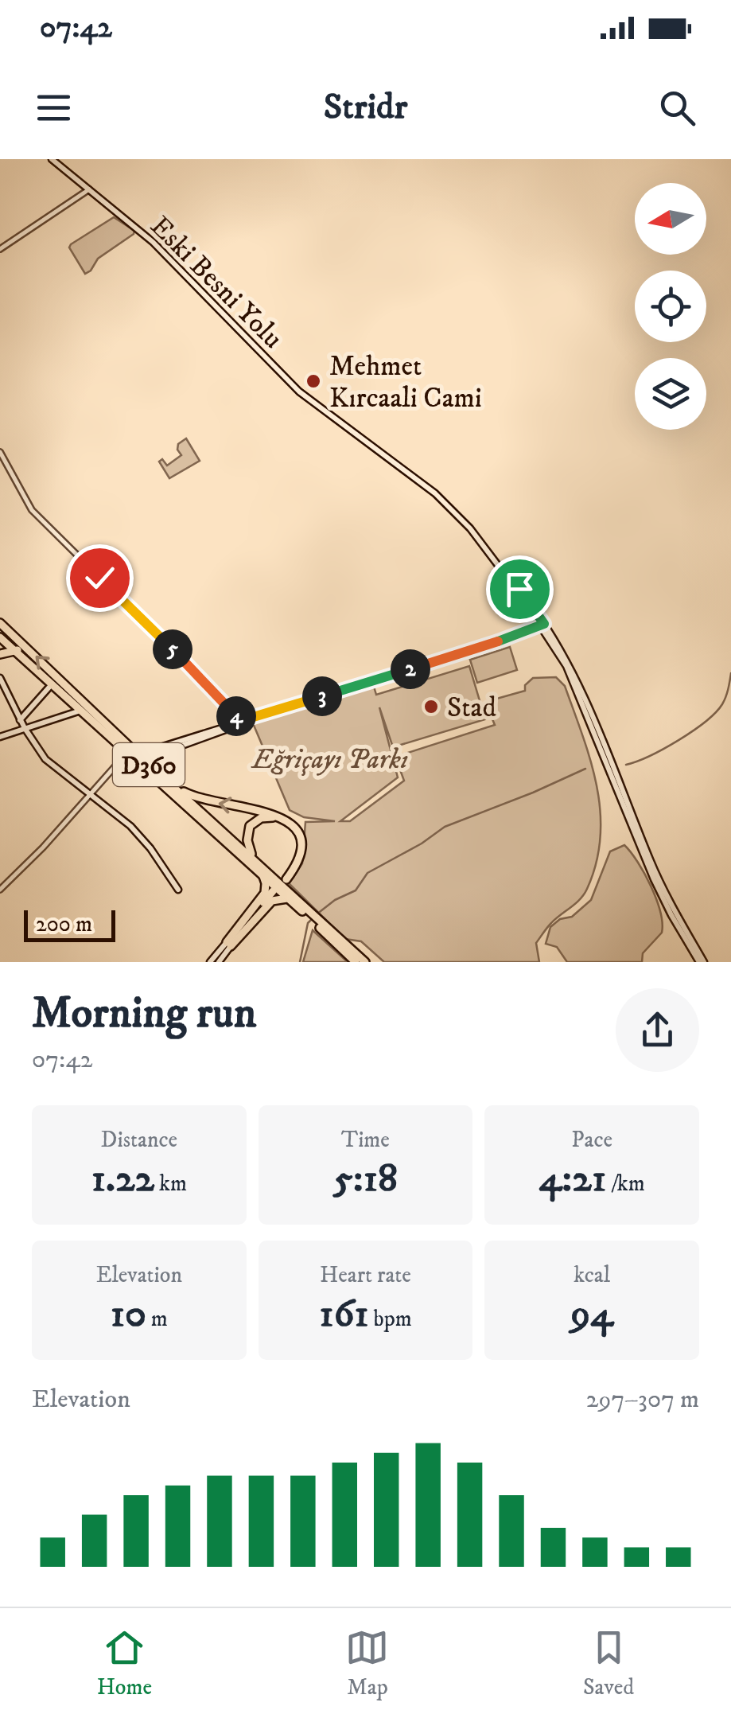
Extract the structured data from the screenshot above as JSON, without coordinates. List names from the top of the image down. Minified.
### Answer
{"streets":{"highway":["D360"],"main road":["Eski Besni Yolu"]},"parks":["Eğriçayı Parkı"],"places":["Mehmet Kırcaali Cami","Stad"],"scale_bar":"200 m","north":"left","page":{"status":"07:42","header":"Stridr","pins":["5","2","3","4"],"scale":"200 m","heading":["Morning run","07:42"],"stats":[["Distance","1.22 km"],["Time","5:18"],["Pace","4:21 /km"],["Elevation","10 m"],["Heart rate","161 bpm"],["kcal","94"]],"chart":["Elevation","297–307 m"],"tabs":["Home","Map","Saved"]}}
